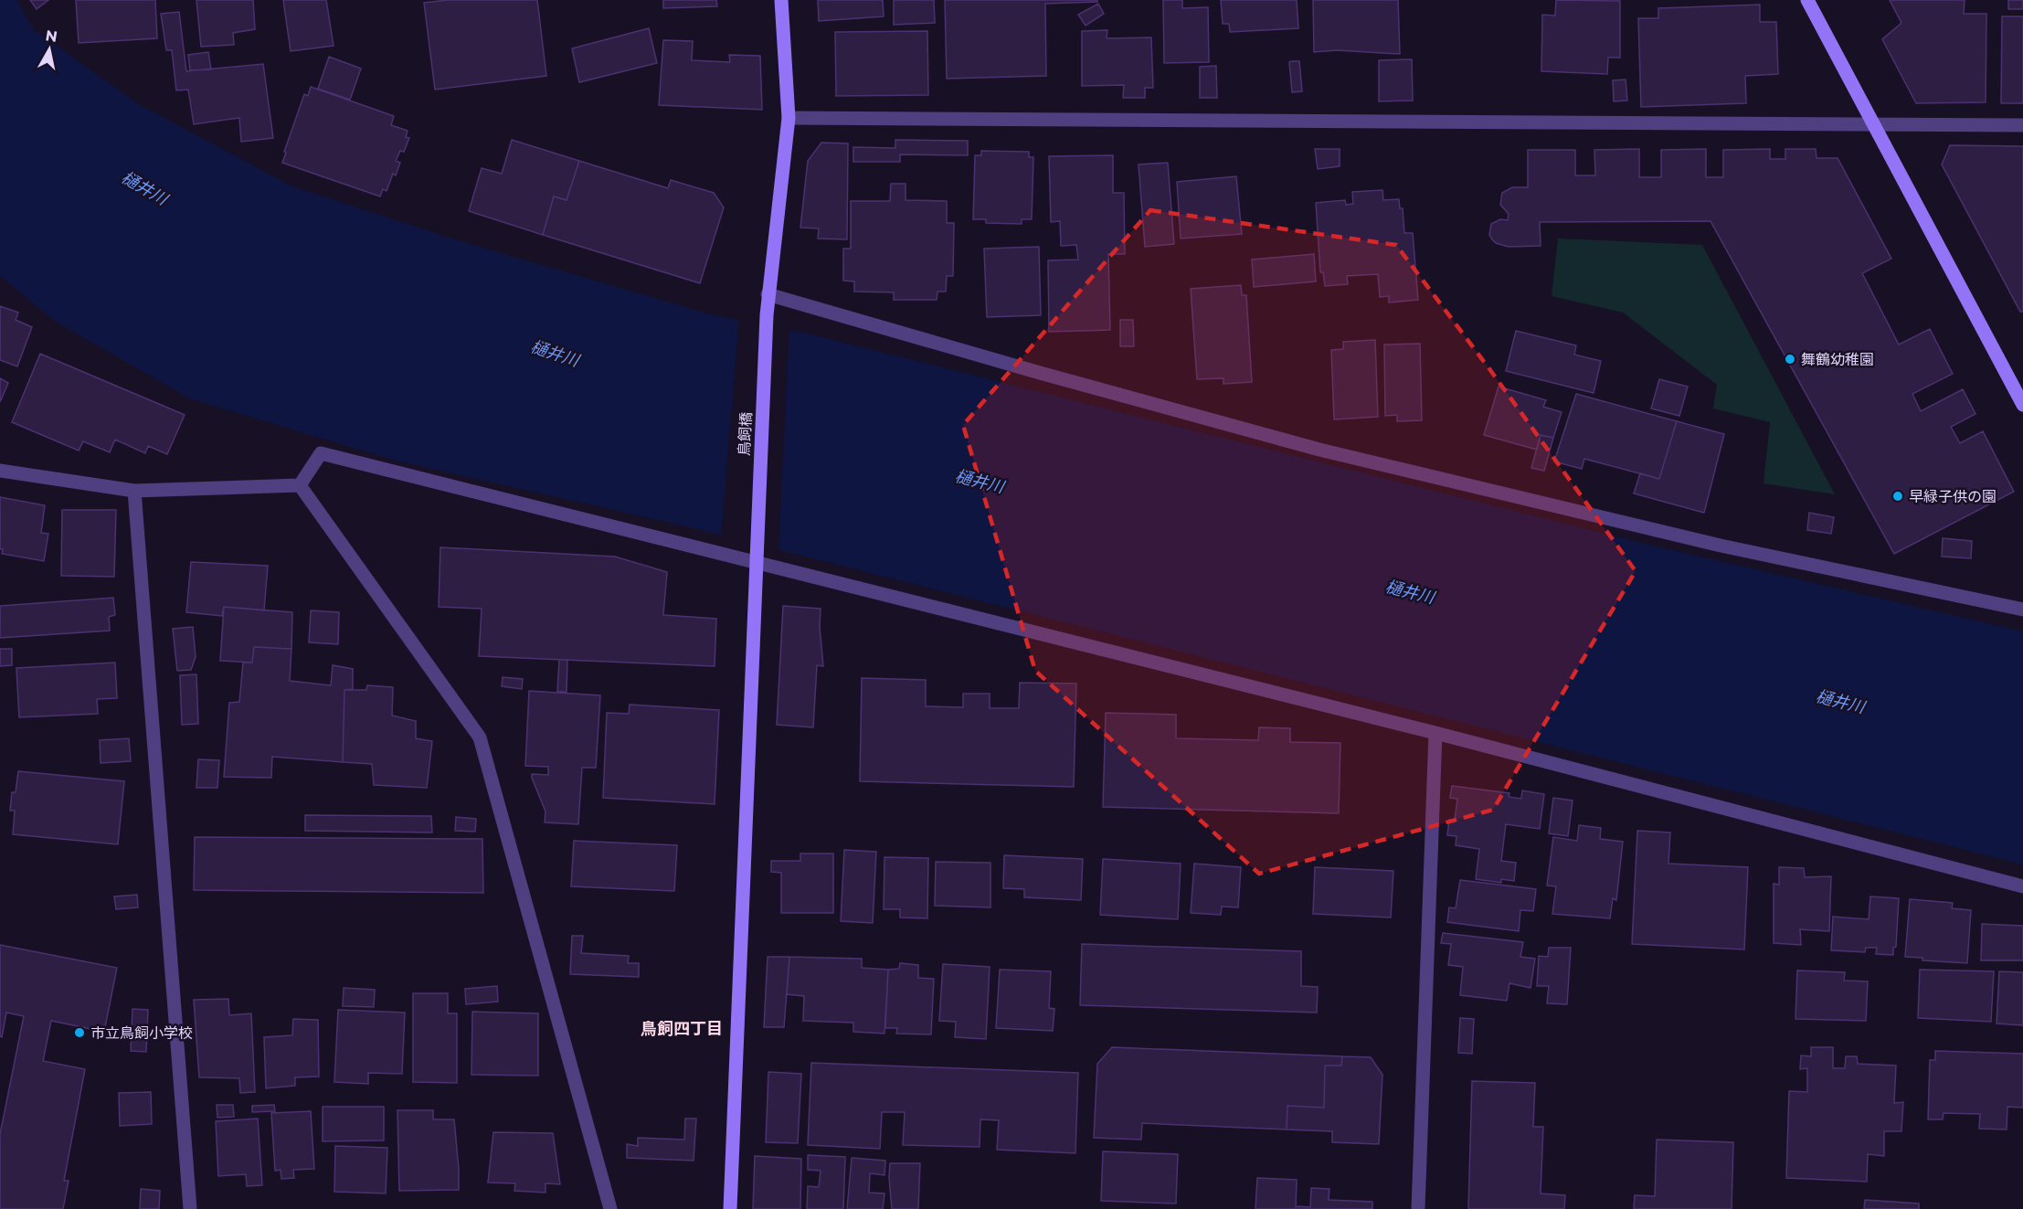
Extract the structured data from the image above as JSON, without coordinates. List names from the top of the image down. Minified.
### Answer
{"streets":{"street":["鳥飼橋"]},"districts":["鳥飼四丁目"],"water":["樋井川"],"places":["舞鶴幼稚園","早緑子供の園","市立鳥飼小学校"],"north":"top"}
